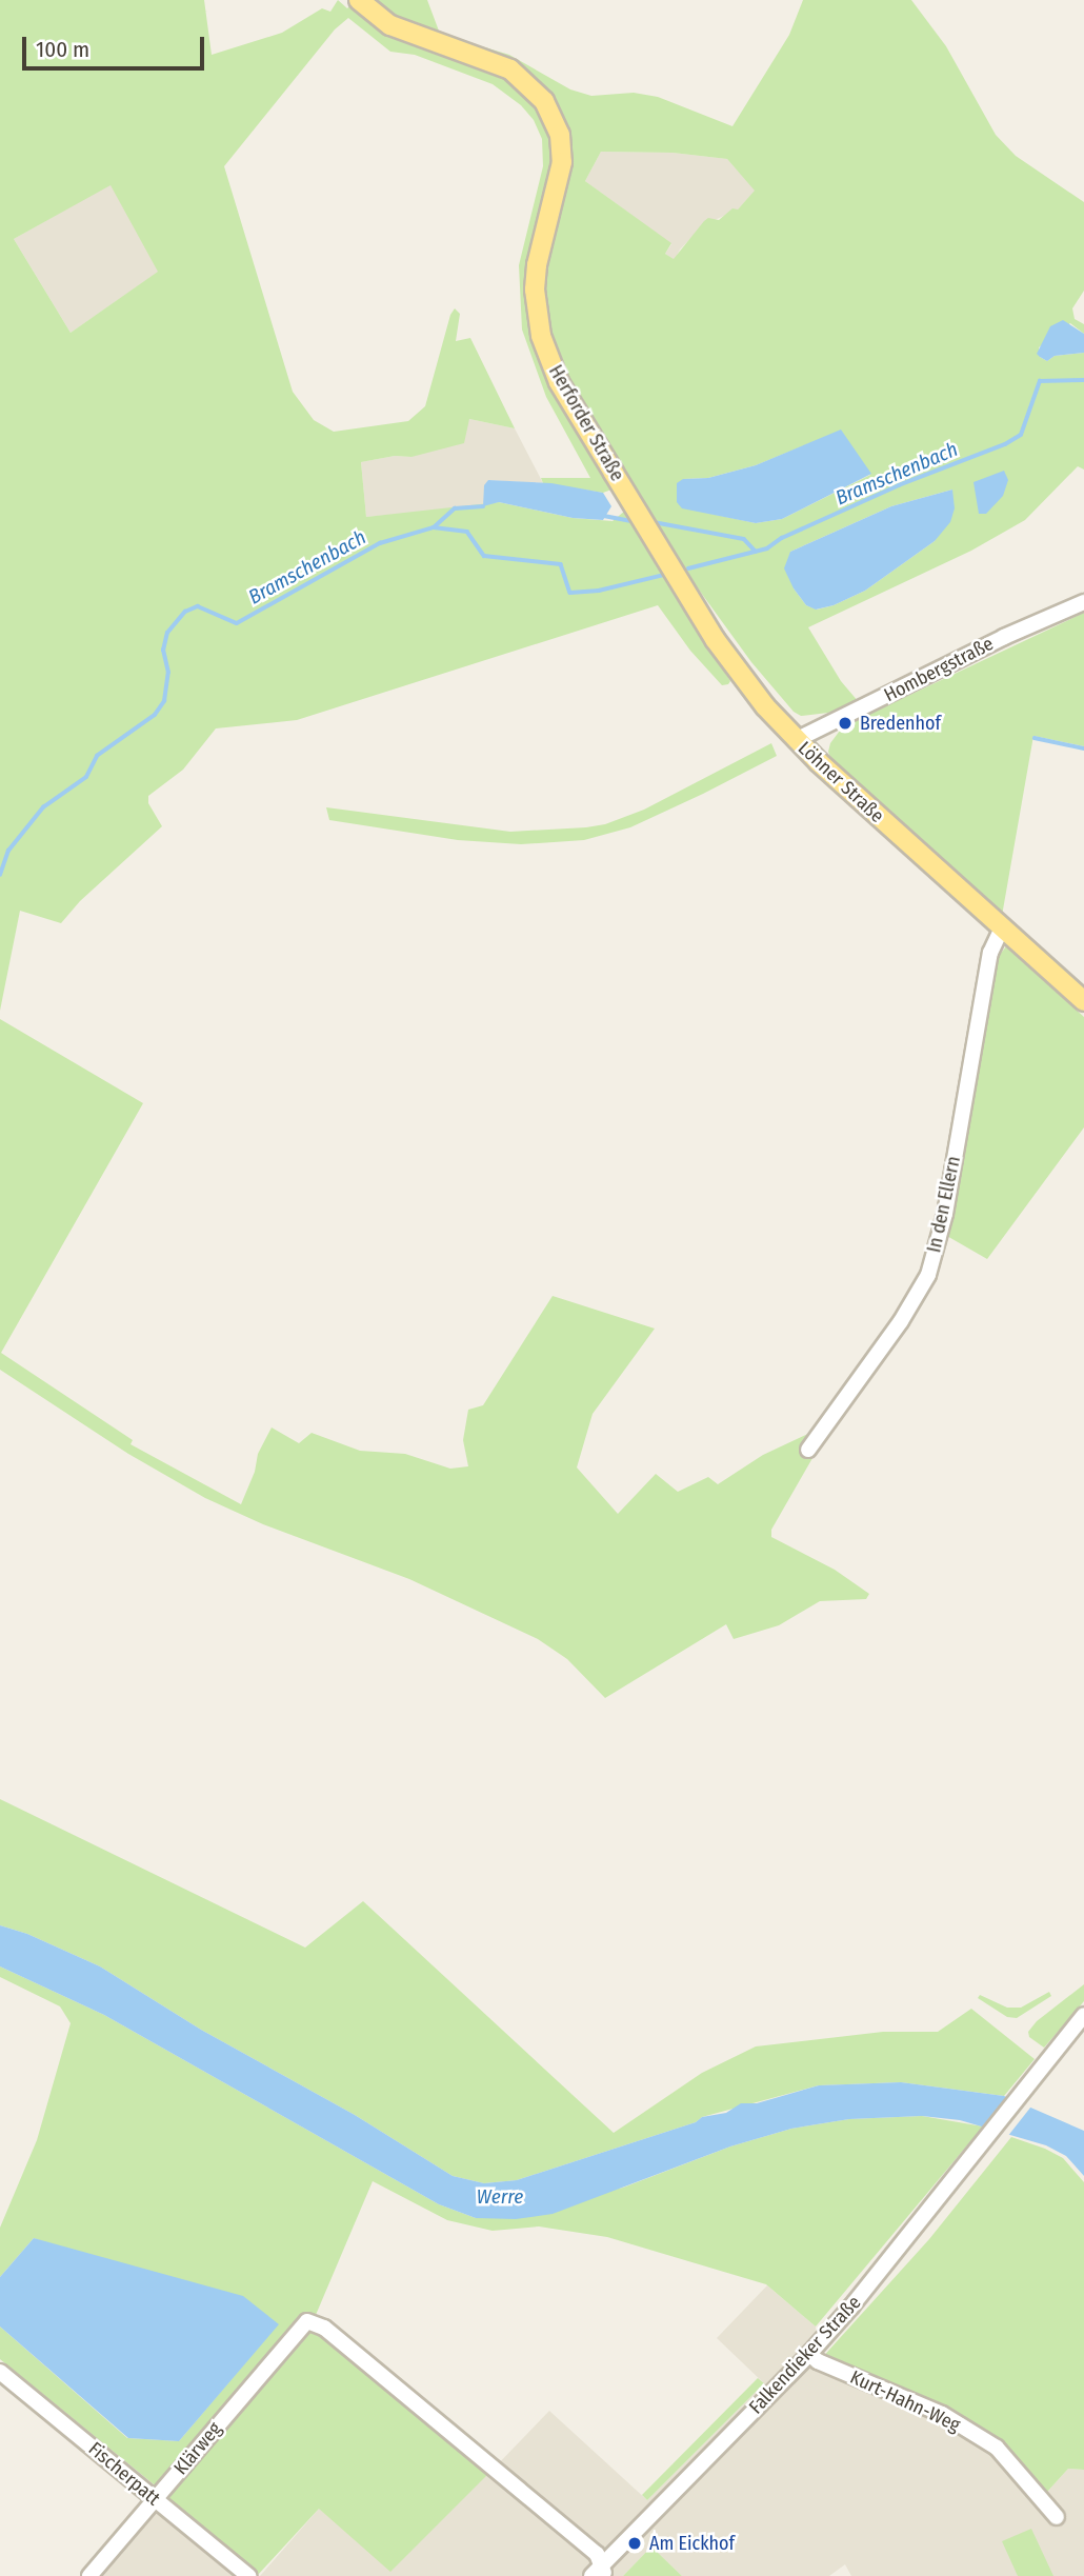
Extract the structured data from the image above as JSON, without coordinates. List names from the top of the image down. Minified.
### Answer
{"streets":{"main road":["Herforder Straße","Löhner Straße"],"street":["Hombergstraße","In den Ellern","Falkendieker Straße","Kurt-Hahn-Weg","Klärweg","Fischerpatt"]},"crossings":[["Herforder Straße","Löhner Straße"],["Hombergstraße","Löhner Straße"],["Löhner Straße","In den Ellern"],["Falkendieker Straße","Kurt-Hahn-Weg"],["Falkendieker Straße","Klärweg"],["Klärweg","Fischerpatt"]],"water":["Bramschenbach","Werre"],"places":["Bredenhof","Am Eickhof"],"scale_bar":"100 m"}
